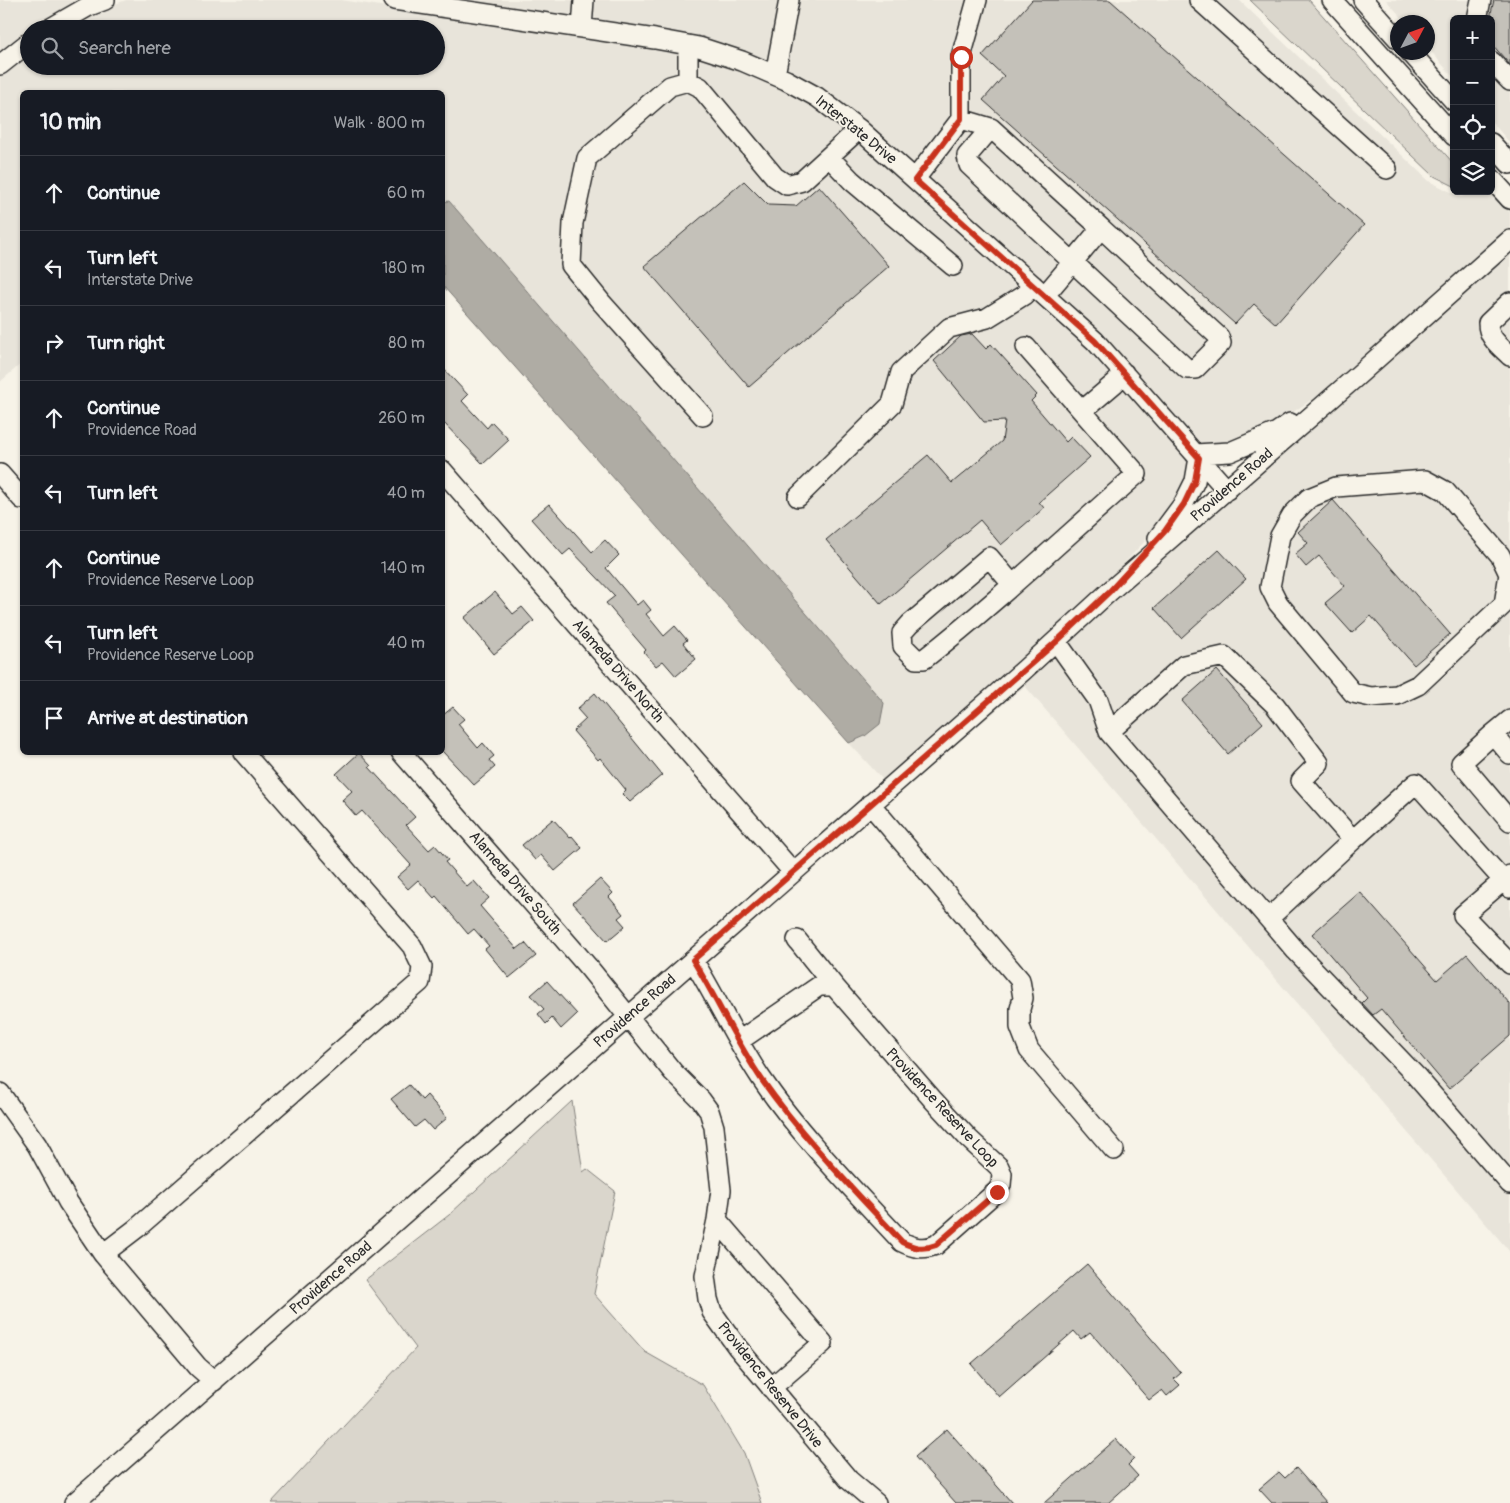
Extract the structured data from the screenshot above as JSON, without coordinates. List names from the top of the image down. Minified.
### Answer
{"streets":{"street":["Interstate Drive","Providence Road","Alameda Drive North","Alameda Drive South","Providence Reserve Loop","Providence Reserve Drive"]},"crossings":[["Interstate Drive","Providence Road"],["Providence Road","Alameda Drive North"],["Providence Road","Alameda Drive South"],["Providence Road","Providence Reserve Drive"],["Alameda Drive South","Providence Reserve Drive"]],"north":"top right","page":{"map_buttons":["+","−"],"search":"Search here","heading":["10 min","Walk · 800 m"],"list":[["Continue","60 m"],["Turn left","Interstate Drive","180 m"],["Turn right","80 m"],["Continue","Providence Road","260 m"],["Turn left","40 m"],["Continue","Providence Reserve Loop","140 m"],["Turn left","Providence Reserve Loop","40 m"],"Arrive at destination"]}}
